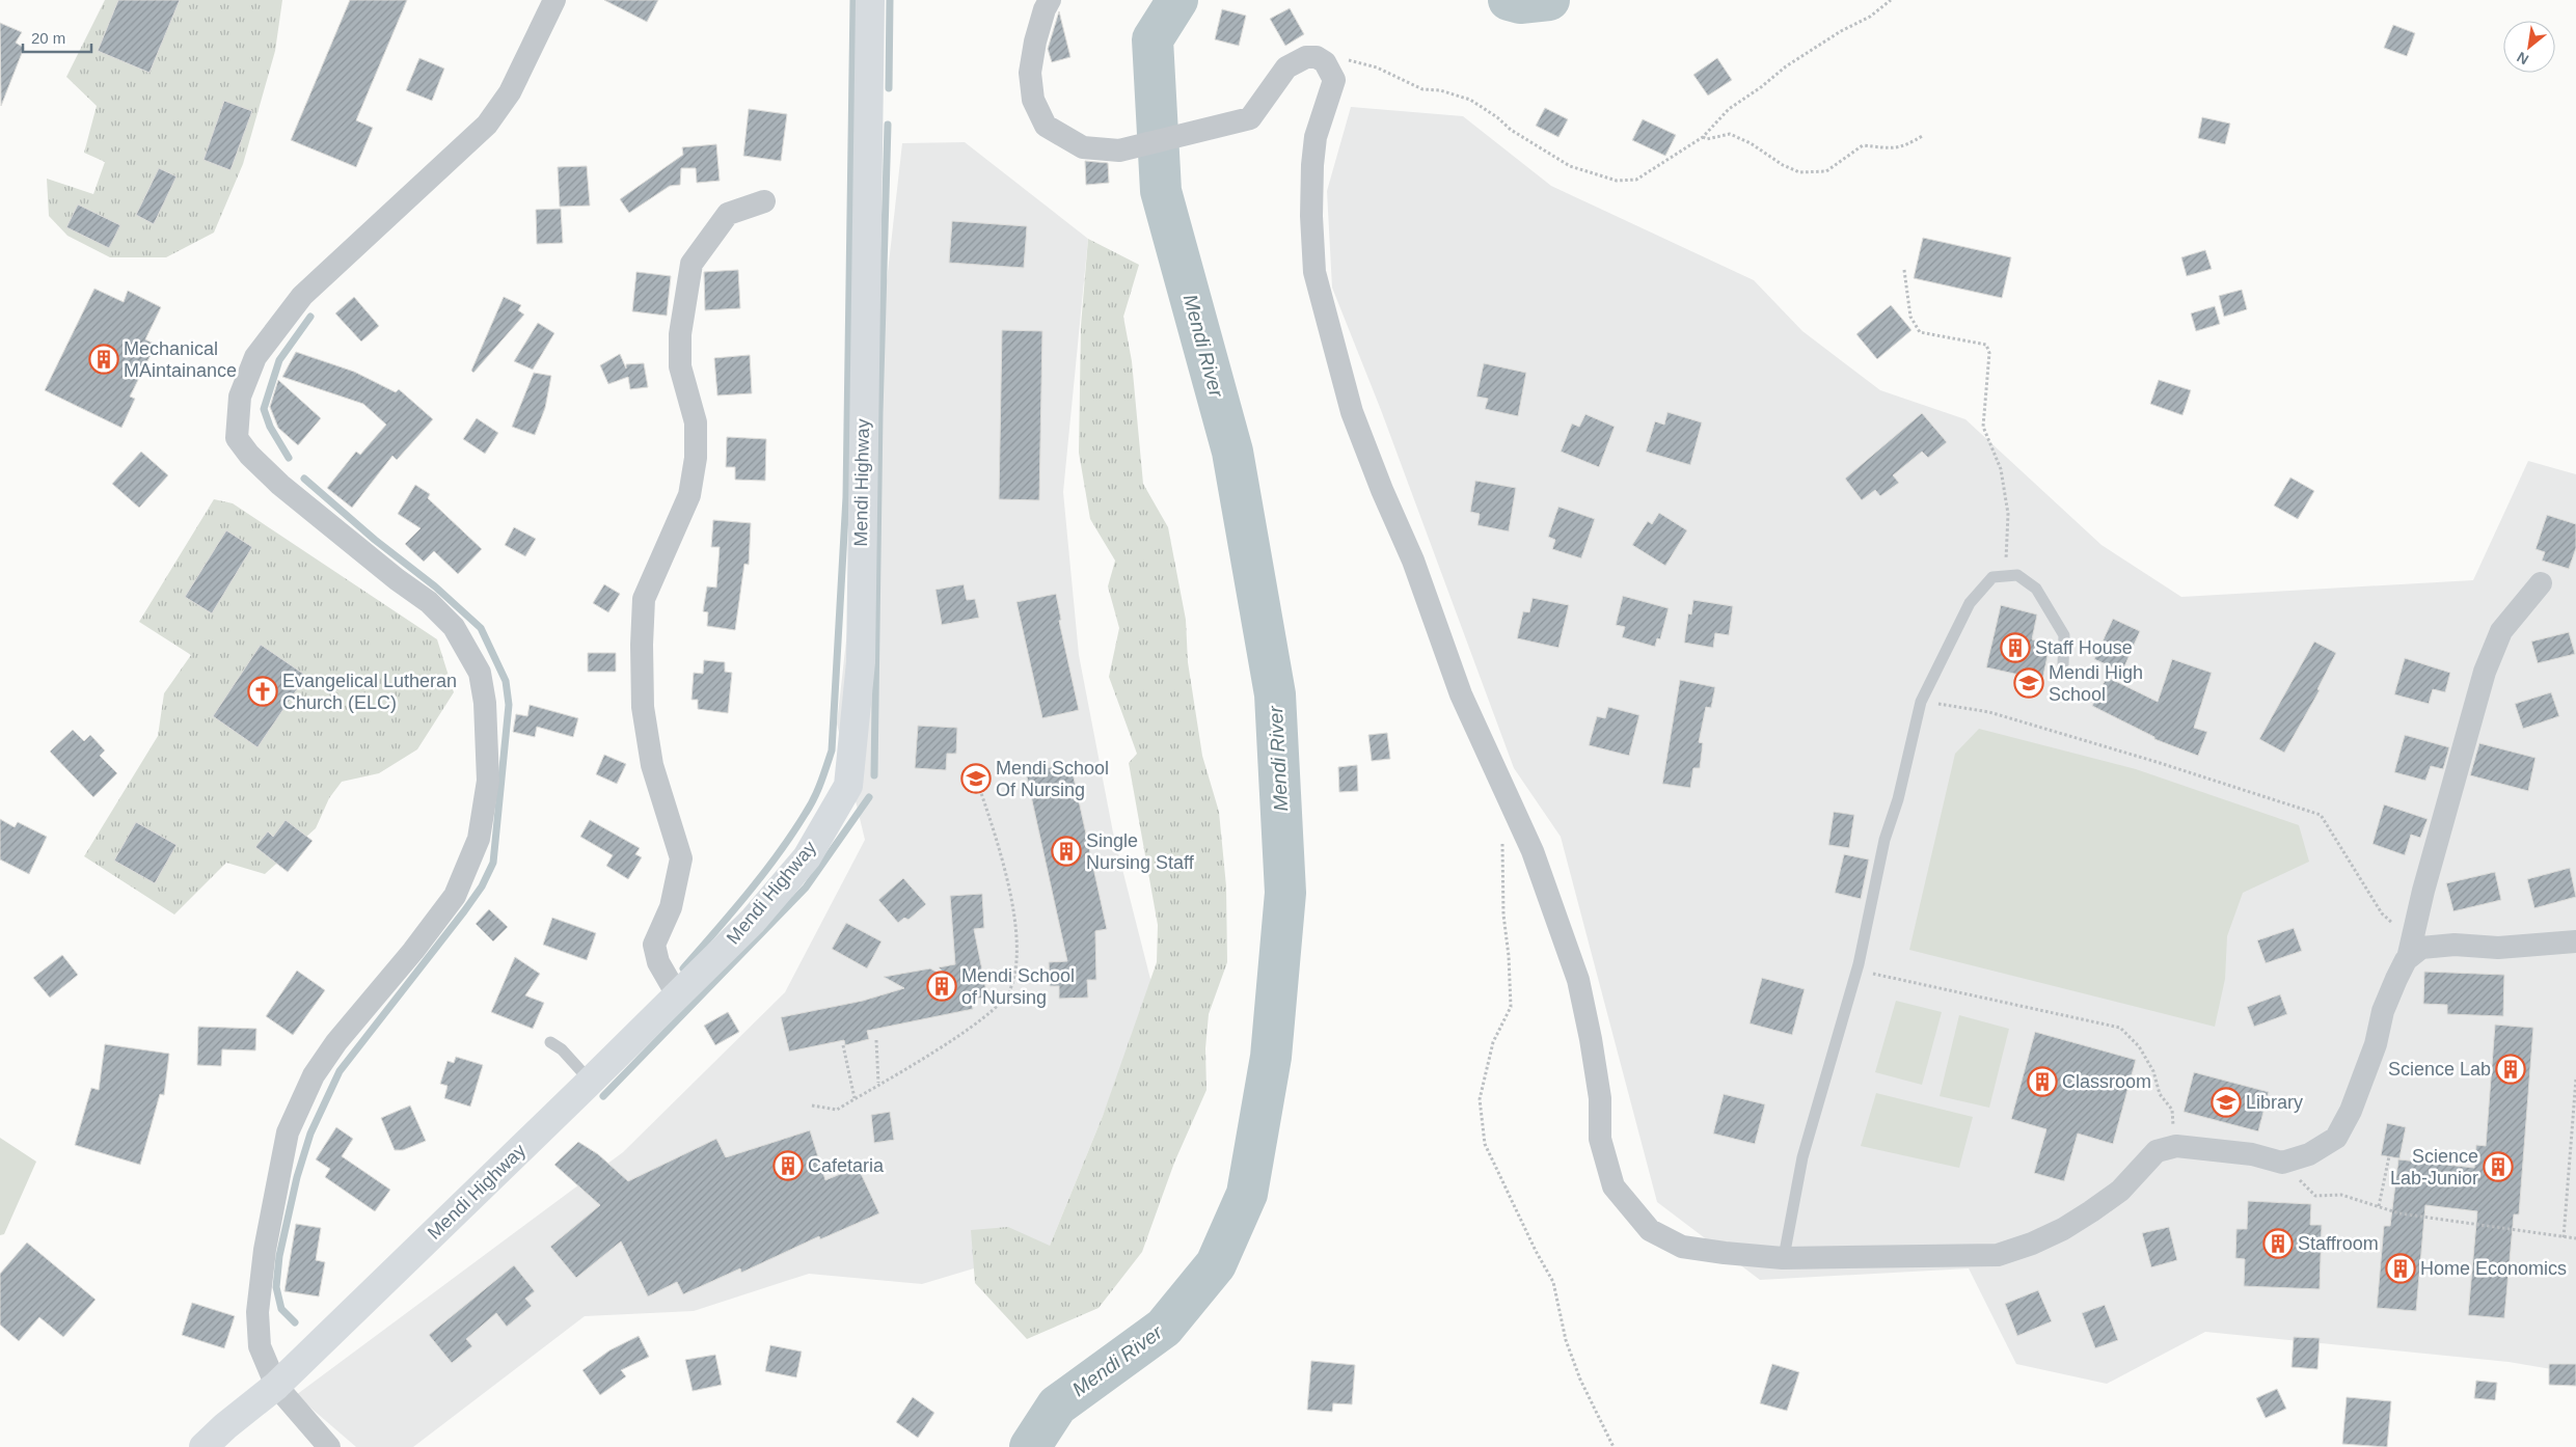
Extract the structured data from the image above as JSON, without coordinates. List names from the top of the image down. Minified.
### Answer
{"streets":{"main road":["Mendi Highway"]},"water":["Mendi River"],"places":{"building":["Mechanical MAintainance","Staff House","Single Nursing Staff","Mendi School of Nursing","Science Lab","Classroom","Cafetaria","Science Lab-Junior","Staffroom","Home Economics"],"school or university":["Mendi High School","Mendi School Of Nursing","Library"],"church":["Evangelical Lutheran Church (ELC)"]},"scale_bar":"20 m","north":"bottom left"}
